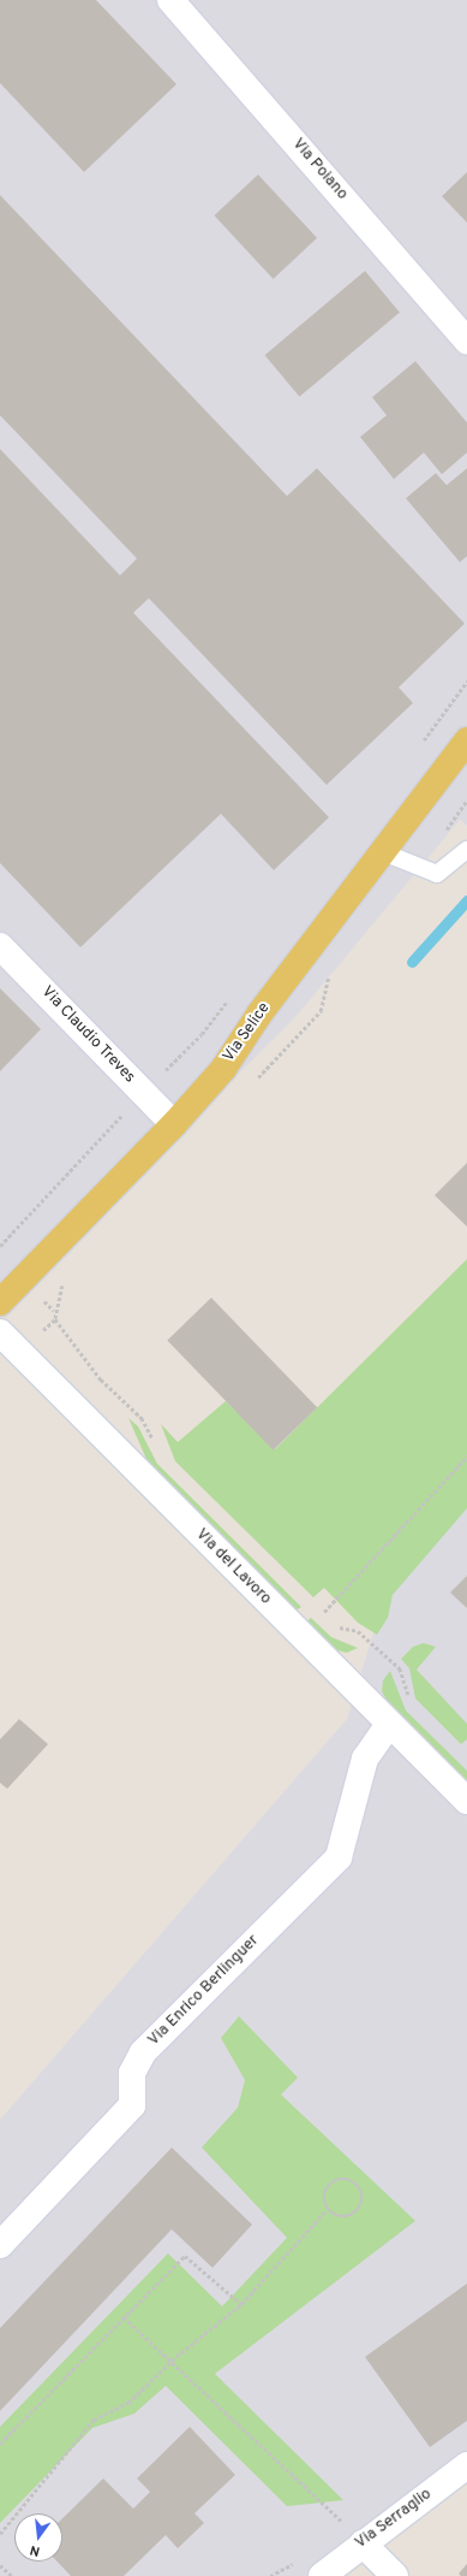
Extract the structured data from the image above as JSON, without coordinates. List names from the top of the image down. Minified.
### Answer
{"streets":{"main road":["Via Selice"],"street":["Via Poiano","Via Claudio Treves","Via del Lavoro","Via Enrico Berlinguer","Via Serraglio"]},"crossings":[["Via Selice","Via Claudio Treves"],["Via del Lavoro","Via Enrico Berlinguer"]],"north":"bottom"}
